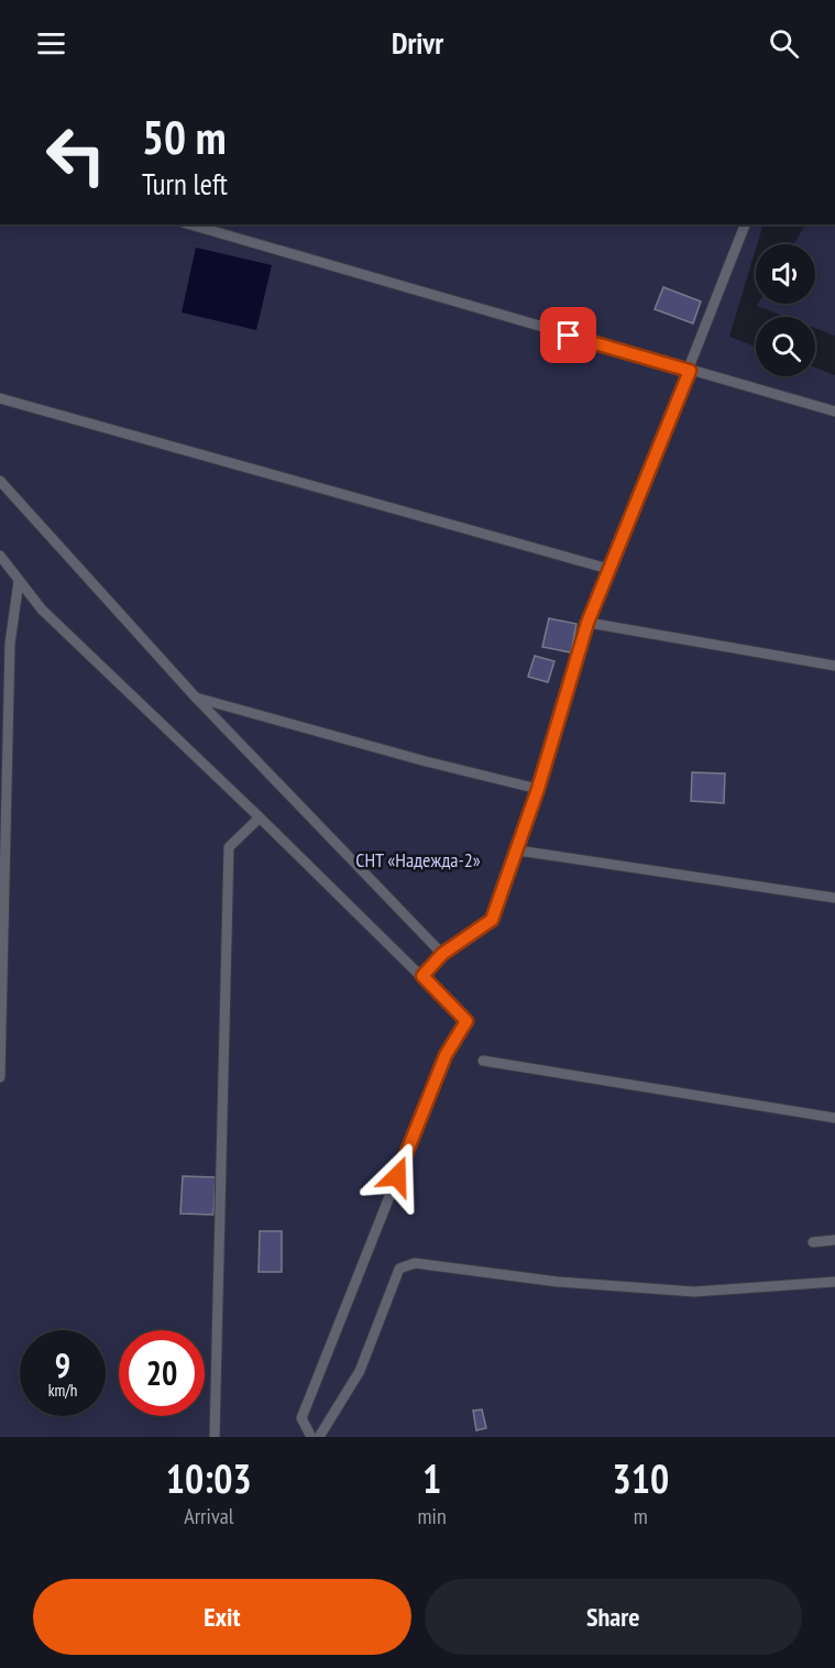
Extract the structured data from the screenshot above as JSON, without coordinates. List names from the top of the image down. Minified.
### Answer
{"parks":["СНТ «Надежда-2»"],"page":{"header":"Drivr","turn":["50 m","Turn left"],"speed":"9 km/h","limit":"20","eta":["10:03","Arrival","1","min","310","m"],"buttons":["Exit","Share"]}}
